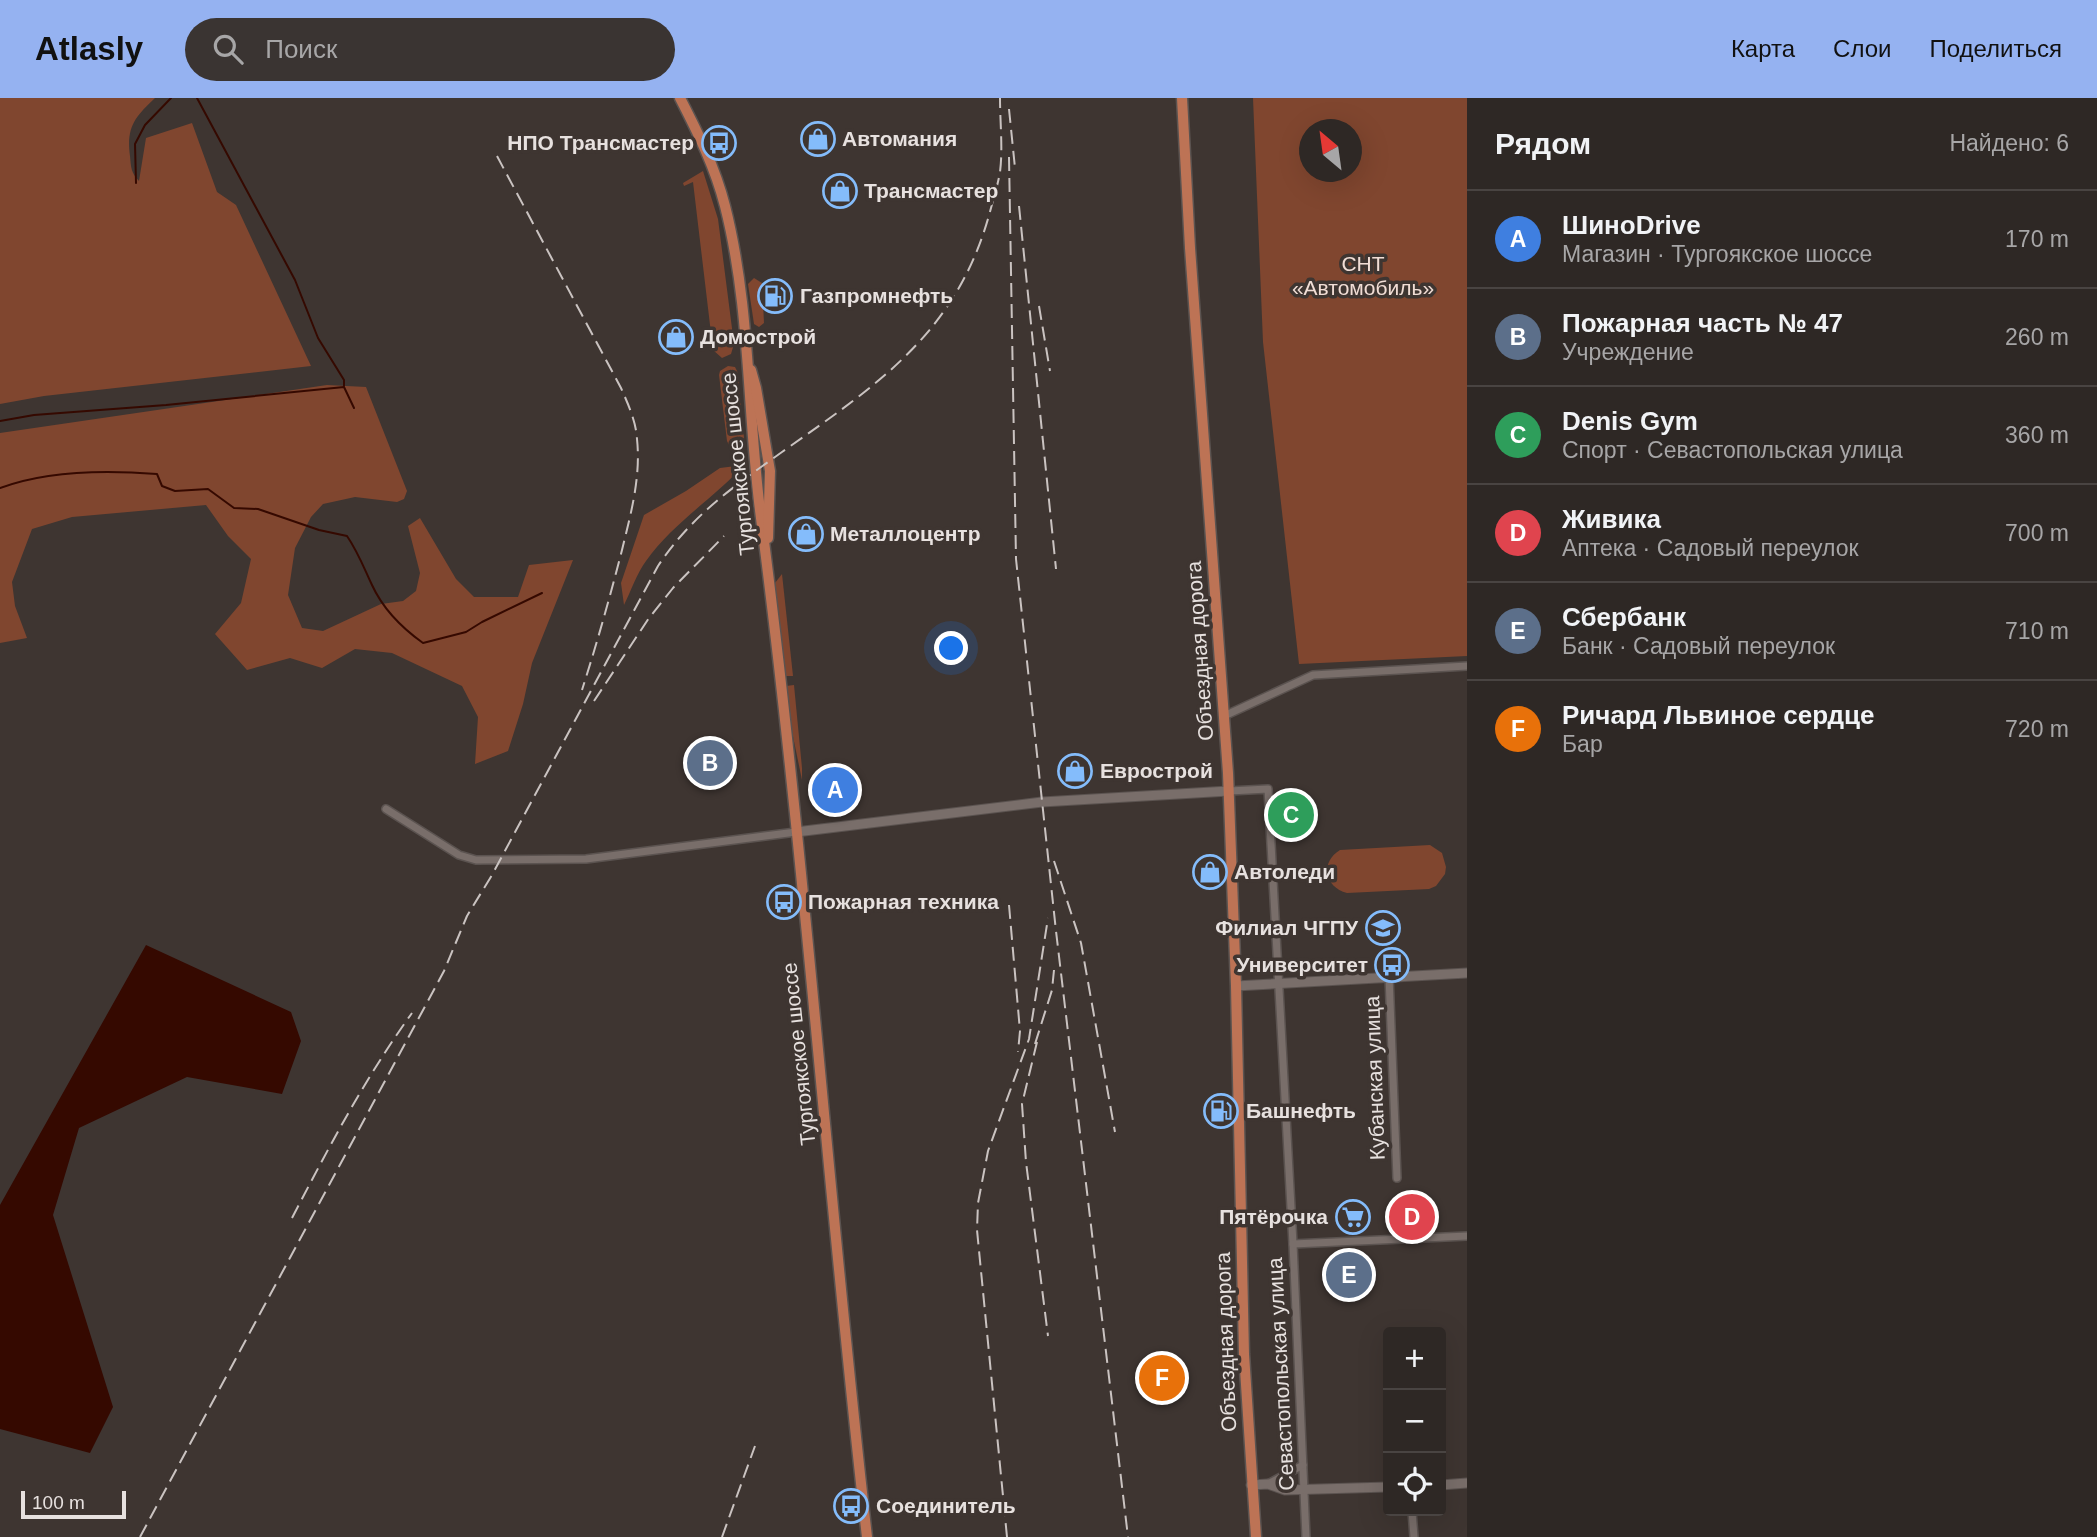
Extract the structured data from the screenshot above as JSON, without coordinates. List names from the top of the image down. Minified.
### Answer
{"streets":{"main road":["Тургоякское шоссе","Объездная дорога"],"street":["Кубанская улица","Севастопольская улица"]},"crossings":[["Объездная дорога","Севастопольская улица"]],"parks":["СНТ «Автомобиль»"],"places":{"shop":["Автомания","Трансмастер","Домострой","Металлоцентр","Еврострой","Автоледи"],"bus stop":["НПО Трансмастер","Пожарная техника","Университет","Соединитель"],"fuel station":["Газпромнефть","Башнефть"],"school or university":["Филиал ЧГПУ"],"supermarket":["Пятёрочка"]},"scale_bar":"100 m","north":"top left","page":{"header":"Atlasly","search":"Поиск","nav":["Карта","Слои","Поделиться"],"heading":["Рядом","Найдено: 6"],"list":[{"mark":"A","name":"ШиноDrive","note":"Магазин · Тургоякское шоссе","value":"170 m"},{"mark":"B","name":"Пожарная часть № 47","note":"Учреждение","value":"260 m"},{"mark":"C","name":"Denis Gym","note":"Спорт · Севастопольская улица","value":"360 m"},{"mark":"D","name":"Живика","note":"Аптека · Садовый переулок","value":"700 m"},{"mark":"E","name":"Сбербанк","note":"Банк · Садовый переулок","value":"710 m"},{"mark":"F","name":"Ричард Львиное сердце","note":"Бар","value":"720 m"}],"pins":["B","A","C","D","E","F"],"map_buttons":["+","−"],"scale":"100 m"}}
